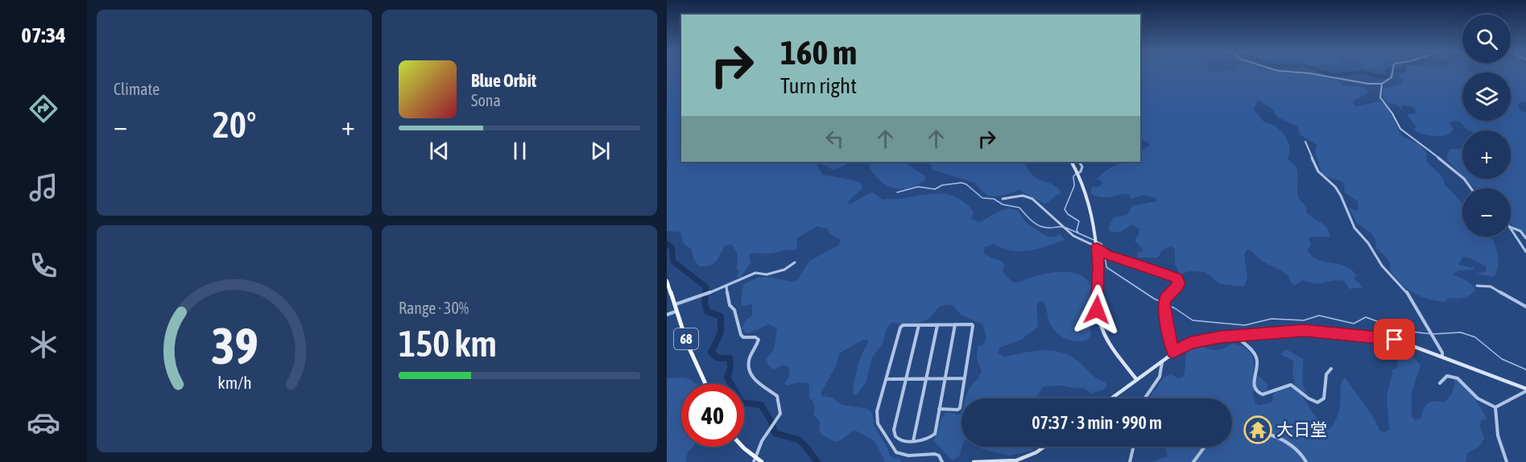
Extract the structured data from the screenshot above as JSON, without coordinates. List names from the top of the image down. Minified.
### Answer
{"streets":{"main road":["68"]},"places":{"temple":["大日堂"]},"page":{"tabs":"07:34","tile":["Climate",["Range · 30%","150 km"]],"map_buttons":["+","−"],"turn":["160 m","Turn right"],"song":["Blue Orbit","Sona"],"heat":["−","20°","+"],"limit":"40","trip":"07:37 · 3 min · 990 m","gauge":["39","km/h"]}}
